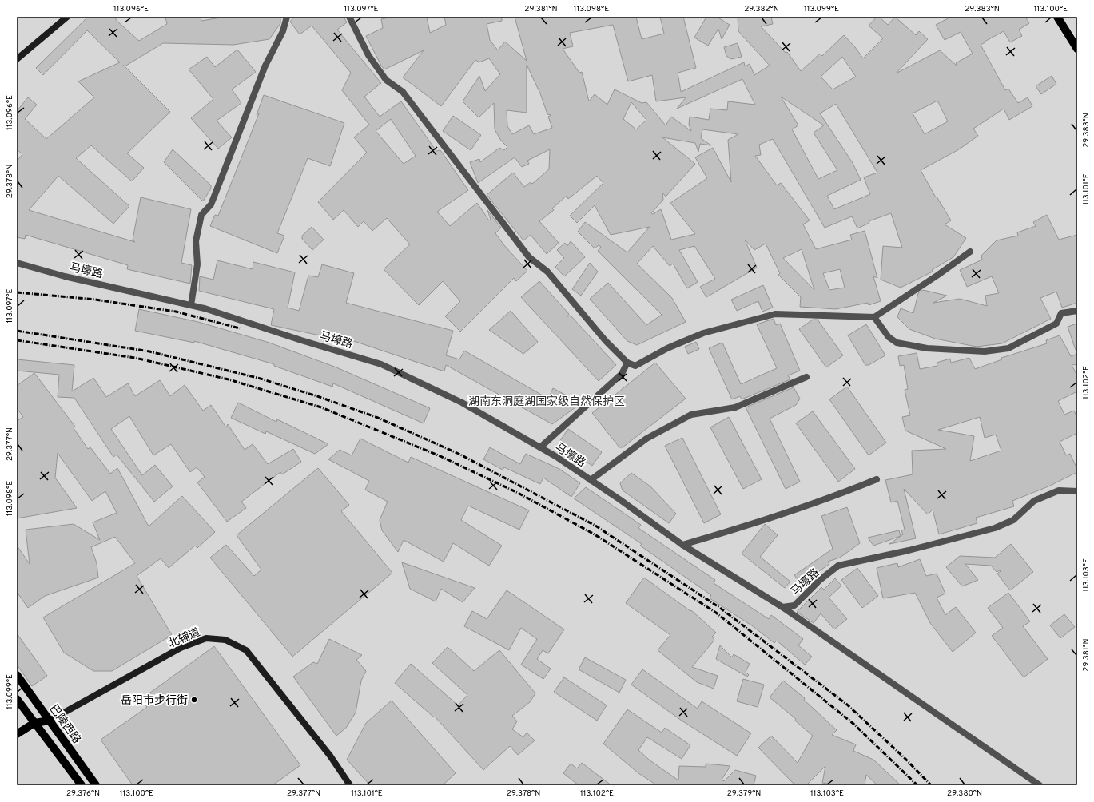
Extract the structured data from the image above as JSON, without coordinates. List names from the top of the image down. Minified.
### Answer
{"streets":{"main road":["北辅道","巴陵西路"],"street":["马壕路"]},"crossings":[["北辅道","巴陵西路"]],"parks":["湖南东洞庭湖国家级自然保护区"],"places":["岳阳市步行街"],"coordinates":["113.096°E","113.097°E","29.381°N","113.098°E","29.382°N","113.099°E","29.383°N","113.100°E","29.378°N","113.101°E","113.102°E","29.377°N","113.103°E","29.376°N","29.379°N","29.380°N"]}
